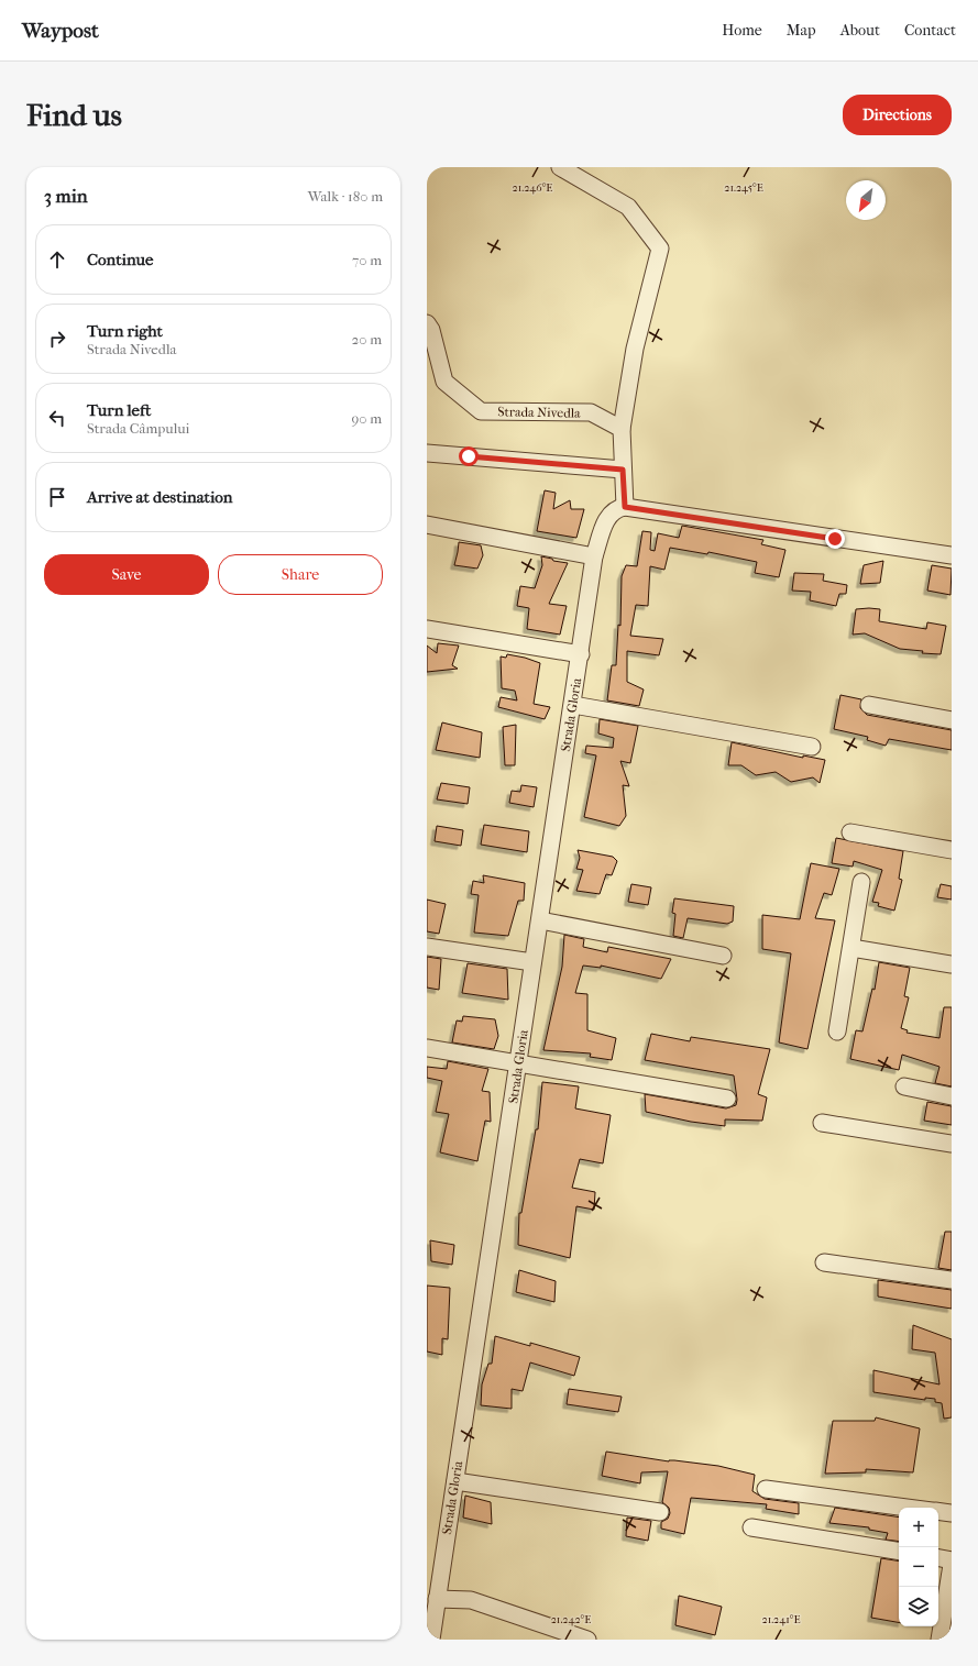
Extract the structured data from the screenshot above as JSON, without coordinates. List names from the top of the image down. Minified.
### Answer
{"streets":{"street":["Strada Nivedla","Strada Gloria"]},"north":"bottom left","page":{"header":"Waypost","nav":["Home","Map","About","Contact"],"buttons":["Directions",["Save","Share"]],"title":"Find us","heading":["3 min","Walk · 180 m"],"list":[["Continue","70 m"],["Turn right","Strada Nivedla","20 m"],["Turn left","Strada Câmpului","90 m"],"Arrive at destination"],"map_buttons":["+","−"]},"coordinates":["21.246°E","21.245°E","21.242°E","21.241°E"]}
